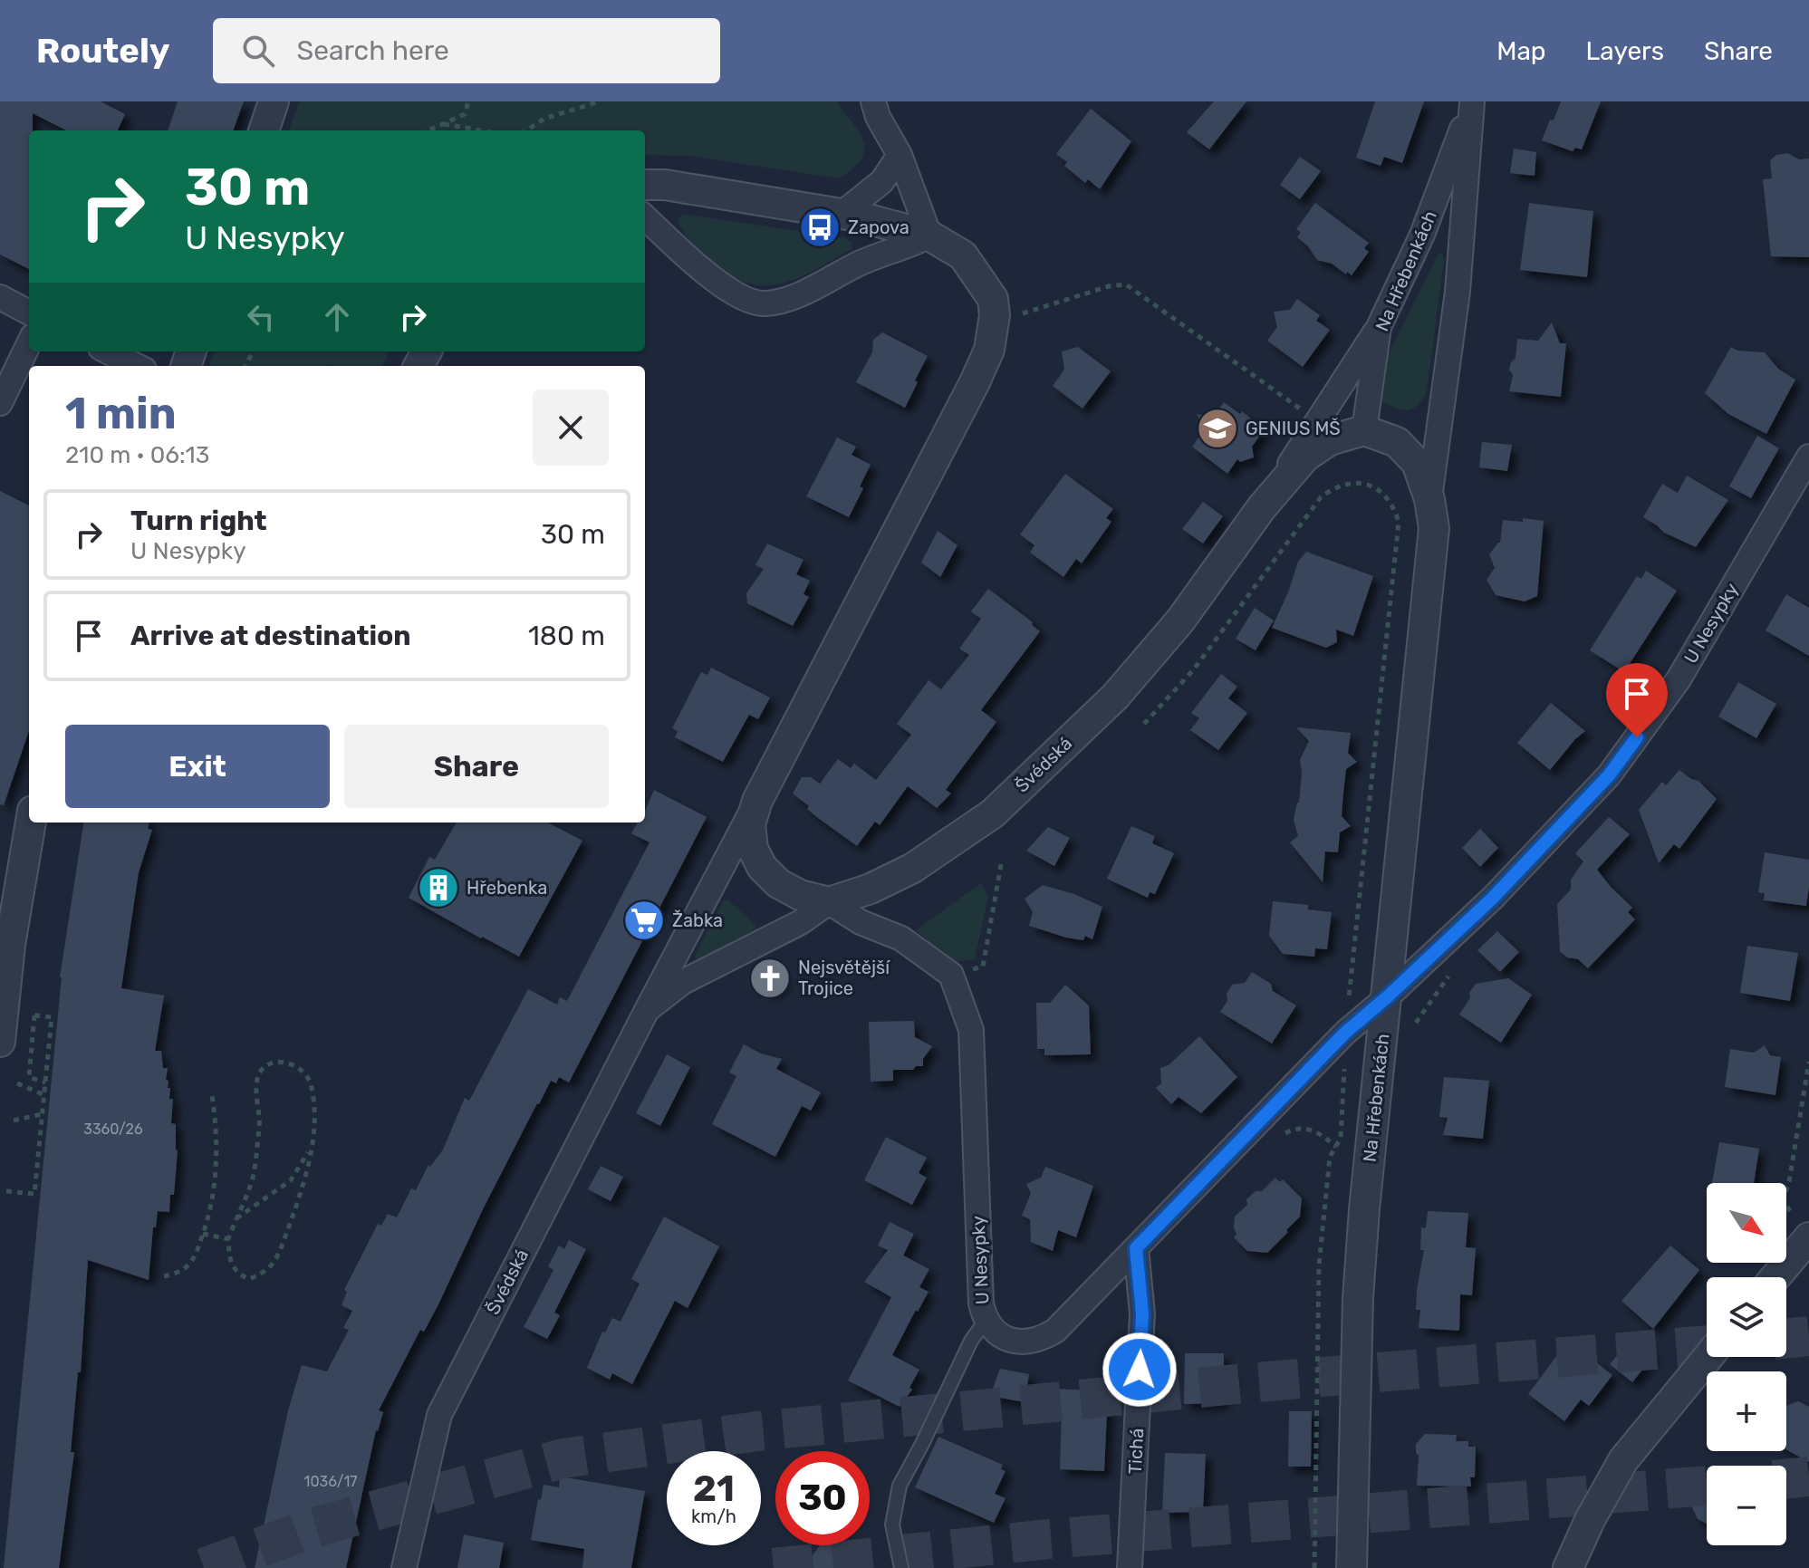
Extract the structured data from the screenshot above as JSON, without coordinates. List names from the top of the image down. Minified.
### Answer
{"streets":{"street":["Na Hřebenkách","U Nesypky","Švédská","Tichá"]},"crossings":[["Na Hřebenkách","U Nesypky"],["Na Hřebenkách","Švédská"],["U Nesypky","Tichá"]],"places":{"bus stop":["Zapova"],"school or university":["GENIUS MŠ"],"building":["Hřebenka"],"supermarket":["Žabka"],"church":["Nejsvětější Trojice"]},"house_numbers":["3360/26","1036/17"],"north":"bottom right","page":{"header":"Routely","search":"Search here","nav":["Map","Layers","Share"],"turn":["30 m","U Nesypky"],"heading":["1 min","210 m · 06:13"],"list":[{"name":"Turn right","note":"U Nesypky","value":"30 m"},{"name":"Arrive at destination","value":"180 m"}],"buttons":["Exit","Share"],"map_buttons":["+","−"],"speed":"21 km/h","limit":"30"}}
